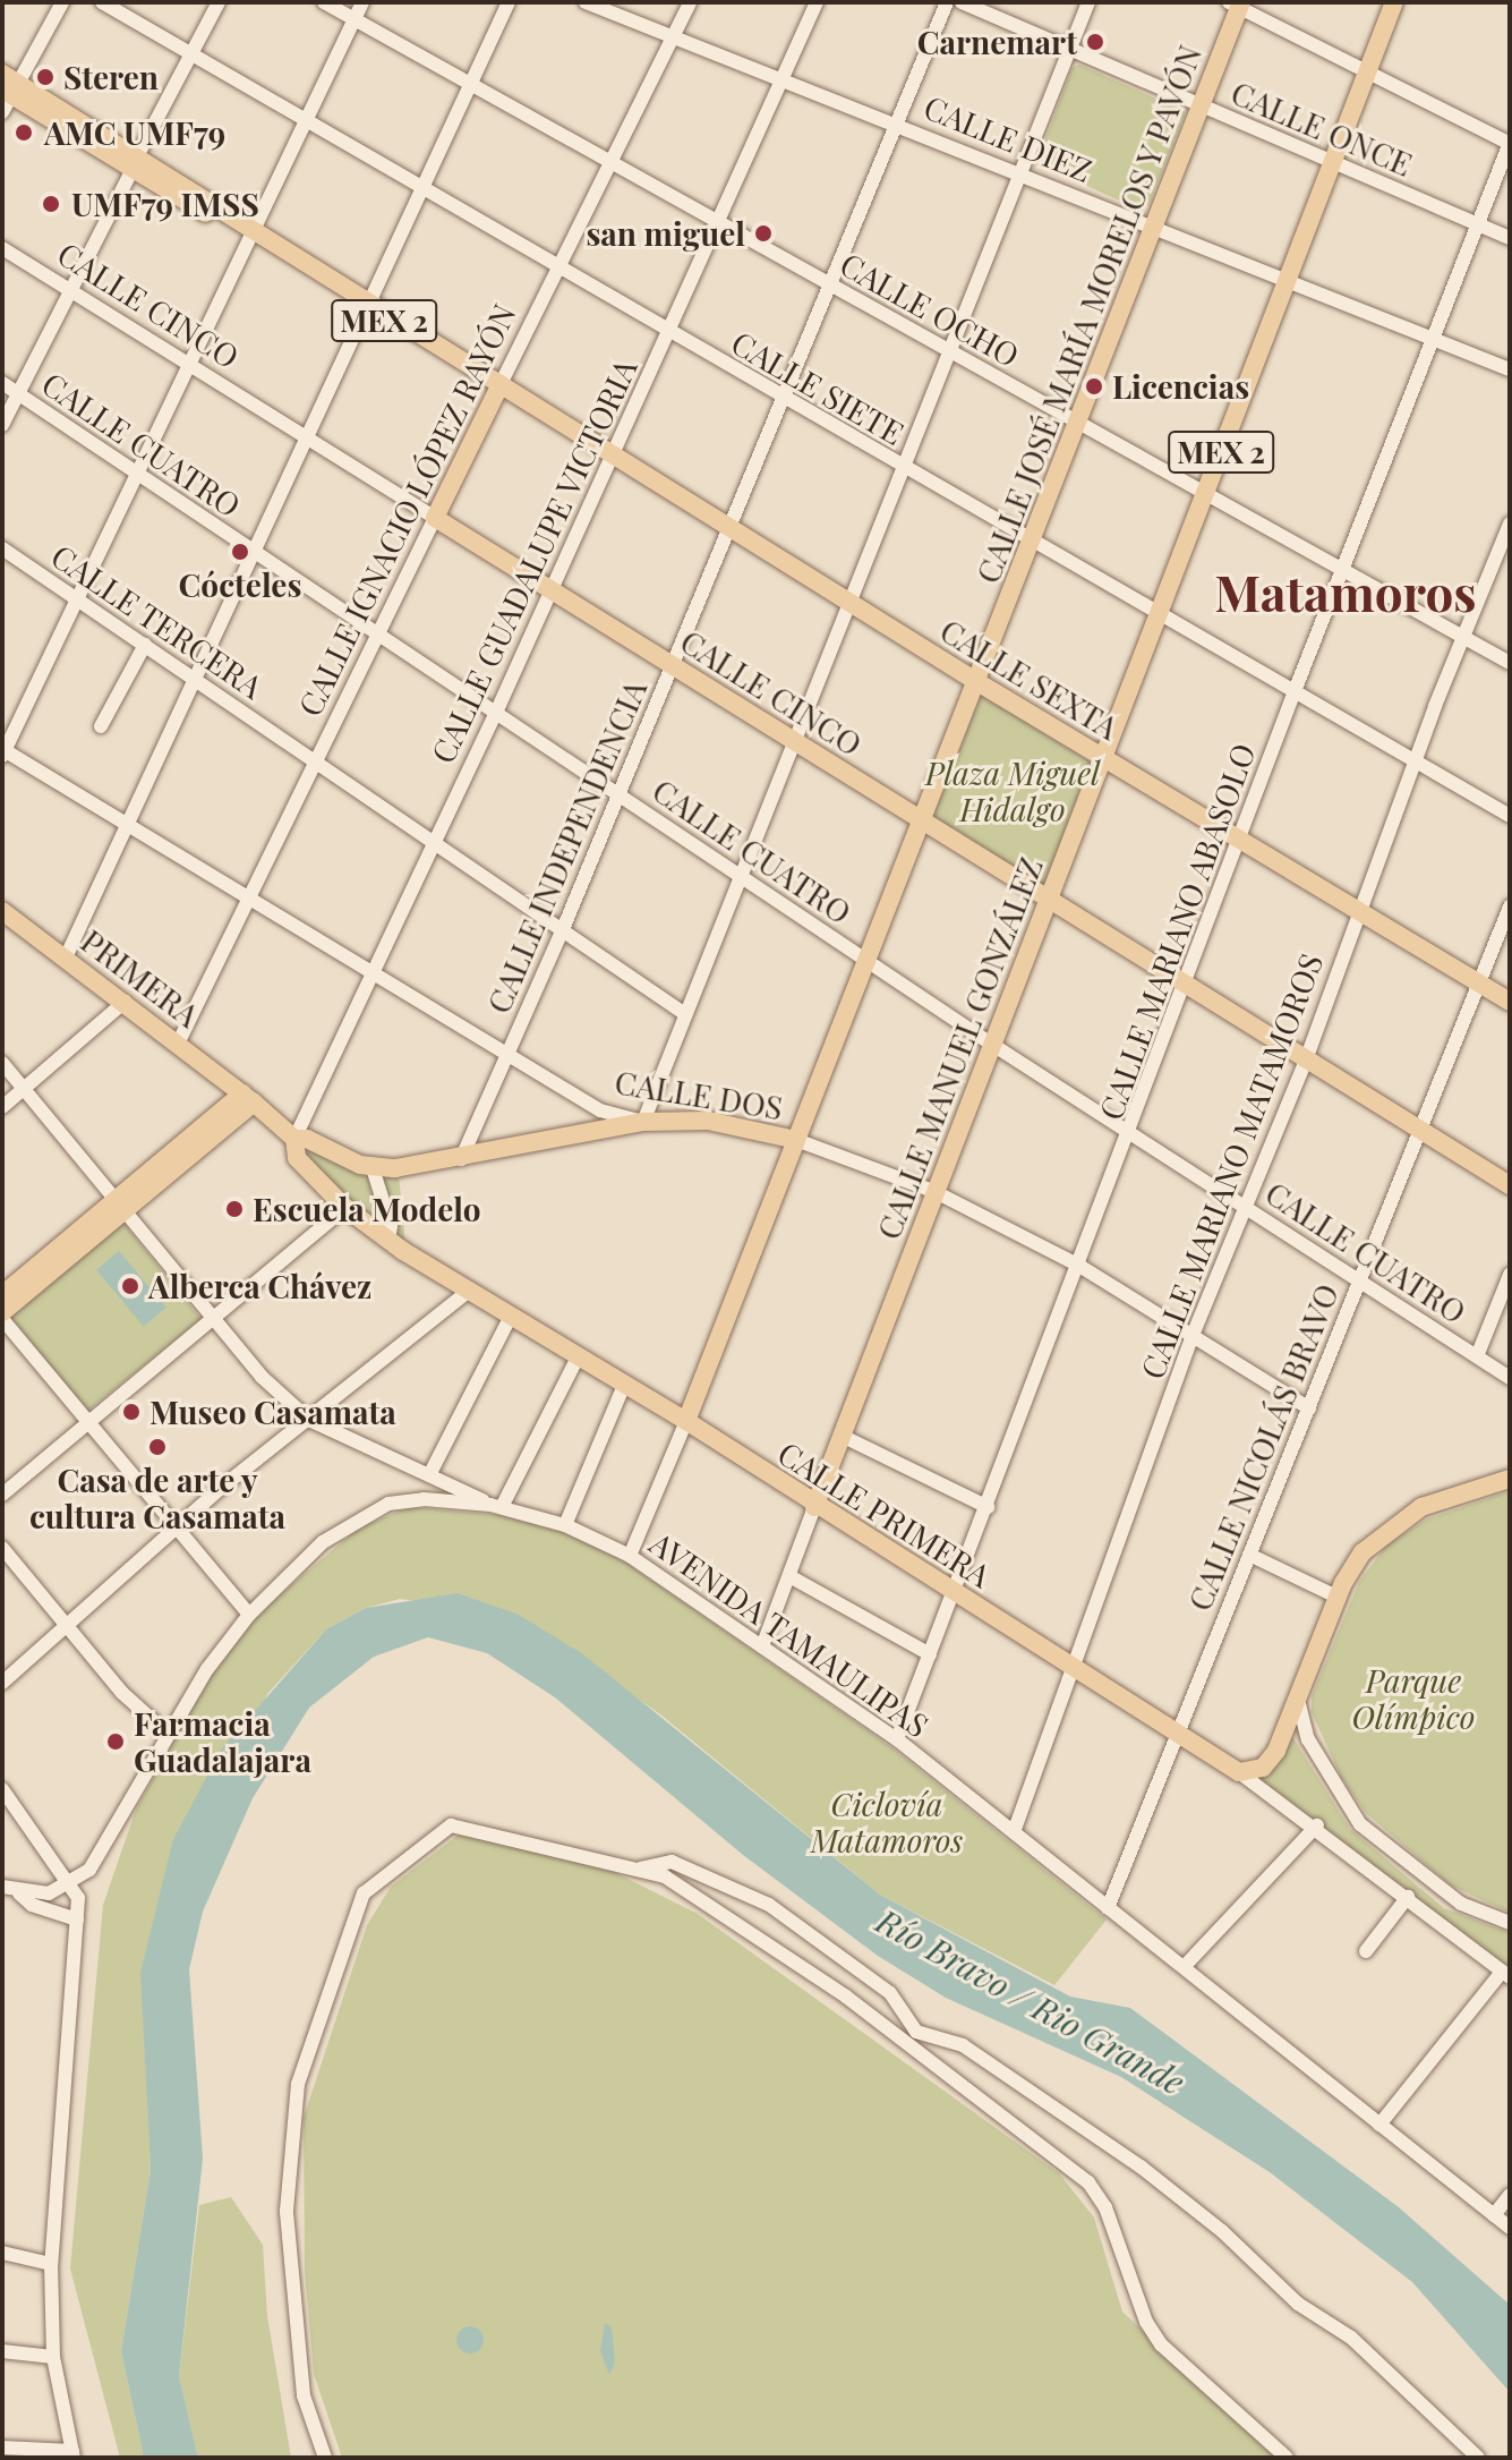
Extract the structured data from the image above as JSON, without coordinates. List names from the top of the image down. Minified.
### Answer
{"streets":{"main road":["CALLE CINCO","CALLE JOSÉ MARÍA MORELOS Y PAVÓN","MEX 2","CALLE IGNACIO LÓPEZ RAYÓN","CALLE SEXTA","PRIMERA","CALLE MANUEL GONZÁLEZ","CALLE DOS","CALLE PRIMERA"],"street":["CALLE ONCE","CALLE DIEZ","CALLE OCHO","CALLE SIETE","CALLE CUATRO","CALLE GUADALUPE VICTORIA","CALLE TERCERA","CALLE INDEPENDENCIA","CALLE MARIANO ABASOLO","CALLE MARIANO MATAMOROS","CALLE NICOLÁS BRAVO","AVENIDA TAMAULIPAS"]},"crossings":[["CALLE ONCE","CALLE JOSÉ MARÍA MORELOS Y PAVÓN"],["CALLE ONCE","CALLE MARIANO ABASOLO"],["CALLE ONCE","CALLE MANUEL GONZÁLEZ"],["CALLE DIEZ","CALLE JOSÉ MARÍA MORELOS Y PAVÓN"],["CALLE DIEZ","CALLE IGNACIO LÓPEZ RAYÓN"],["CALLE DIEZ","CALLE GUADALUPE VICTORIA"],["CALLE DIEZ","CALLE INDEPENDENCIA"],["CALLE DIEZ","CALLE MARIANO ABASOLO"],["CALLE DIEZ","CALLE MANUEL GONZÁLEZ"],["CALLE CINCO","CALLE JOSÉ MARÍA MORELOS Y PAVÓN"],["CALLE CINCO","CALLE IGNACIO LÓPEZ RAYÓN"],["CALLE CINCO","CALLE GUADALUPE VICTORIA"],["CALLE CINCO","CALLE INDEPENDENCIA"],["CALLE CINCO","CALLE MARIANO ABASOLO"],["CALLE CINCO","CALLE MANUEL GONZÁLEZ"],["CALLE CINCO","CALLE MARIANO MATAMOROS"],["CALLE CINCO","CALLE NICOLÁS BRAVO"],["CALLE OCHO","CALLE JOSÉ MARÍA MORELOS Y PAVÓN"],["CALLE OCHO","CALLE IGNACIO LÓPEZ RAYÓN"],["CALLE OCHO","CALLE GUADALUPE VICTORIA"],["CALLE OCHO","CALLE INDEPENDENCIA"],["CALLE OCHO","CALLE MARIANO ABASOLO"],["CALLE OCHO","CALLE MANUEL GONZÁLEZ"],["CALLE OCHO","CALLE MARIANO MATAMOROS"],["CALLE JOSÉ MARÍA MORELOS Y PAVÓN","CALLE SIETE"],["CALLE JOSÉ MARÍA MORELOS Y PAVÓN","CALLE CUATRO"],["CALLE JOSÉ MARÍA MORELOS Y PAVÓN","CALLE SEXTA"],["CALLE JOSÉ MARÍA MORELOS Y PAVÓN","CALLE DOS"],["CALLE JOSÉ MARÍA MORELOS Y PAVÓN","CALLE PRIMERA"],["CALLE JOSÉ MARÍA MORELOS Y PAVÓN","AVENIDA TAMAULIPAS"],["MEX 2","CALLE SEXTA"],["CALLE SIETE","CALLE IGNACIO LÓPEZ RAYÓN"],["CALLE SIETE","CALLE GUADALUPE VICTORIA"],["CALLE SIETE","CALLE INDEPENDENCIA"],["CALLE SIETE","CALLE MARIANO ABASOLO"],["CALLE SIETE","CALLE MANUEL GONZÁLEZ"],["CALLE SIETE","CALLE MARIANO MATAMOROS"],["CALLE CUATRO","CALLE IGNACIO LÓPEZ RAYÓN"],["CALLE CUATRO","CALLE GUADALUPE VICTORIA"],["CALLE CUATRO","CALLE INDEPENDENCIA"],["CALLE CUATRO","CALLE MARIANO ABASOLO"],["CALLE CUATRO","CALLE MANUEL GONZÁLEZ"],["CALLE CUATRO","CALLE MARIANO MATAMOROS"],["CALLE CUATRO","CALLE NICOLÁS BRAVO"],["CALLE IGNACIO LÓPEZ RAYÓN","CALLE TERCERA"],["CALLE IGNACIO LÓPEZ RAYÓN","CALLE SEXTA"],["CALLE IGNACIO LÓPEZ RAYÓN","PRIMERA"],["CALLE IGNACIO LÓPEZ RAYÓN","CALLE DOS"],["CALLE GUADALUPE VICTORIA","CALLE TERCERA"],["CALLE GUADALUPE VICTORIA","CALLE SEXTA"],["CALLE GUADALUPE VICTORIA","CALLE DOS"],["CALLE GUADALUPE VICTORIA","CALLE PRIMERA"],["CALLE TERCERA","CALLE INDEPENDENCIA"],["CALLE SEXTA","CALLE INDEPENDENCIA"],["CALLE SEXTA","CALLE MARIANO ABASOLO"],["CALLE SEXTA","CALLE MANUEL GONZÁLEZ"],["CALLE SEXTA","CALLE MARIANO MATAMOROS"],["CALLE SEXTA","CALLE NICOLÁS BRAVO"],["CALLE INDEPENDENCIA","CALLE DOS"],["CALLE MARIANO ABASOLO","CALLE DOS"],["CALLE MARIANO ABASOLO","CALLE PRIMERA"],["CALLE MARIANO ABASOLO","AVENIDA TAMAULIPAS"],["PRIMERA","CALLE PRIMERA"],["CALLE MANUEL GONZÁLEZ","CALLE DOS"],["CALLE MANUEL GONZÁLEZ","CALLE PRIMERA"],["CALLE DOS","CALLE MARIANO MATAMOROS"],["CALLE DOS","CALLE NICOLÁS BRAVO"],["CALLE MARIANO MATAMOROS","CALLE PRIMERA"],["CALLE MARIANO MATAMOROS","AVENIDA TAMAULIPAS"],["CALLE NICOLÁS BRAVO","CALLE PRIMERA"],["CALLE NICOLÁS BRAVO","AVENIDA TAMAULIPAS"]],"districts":["Matamoros"],"water":["Río Bravo / Rio Grande"],"parks":["Plaza Miguel Hidalgo","Parque Olímpico","Ciclovía Matamoros"],"places":["Carnemart","Steren","AMC UMF79","UMF79 IMSS","san miguel","Licencias","Cócteles","Escuela Modelo","Alberca Chávez","Museo Casamata","Casa de arte y cultura Casamata","Farmacia Guadalajara"]}
